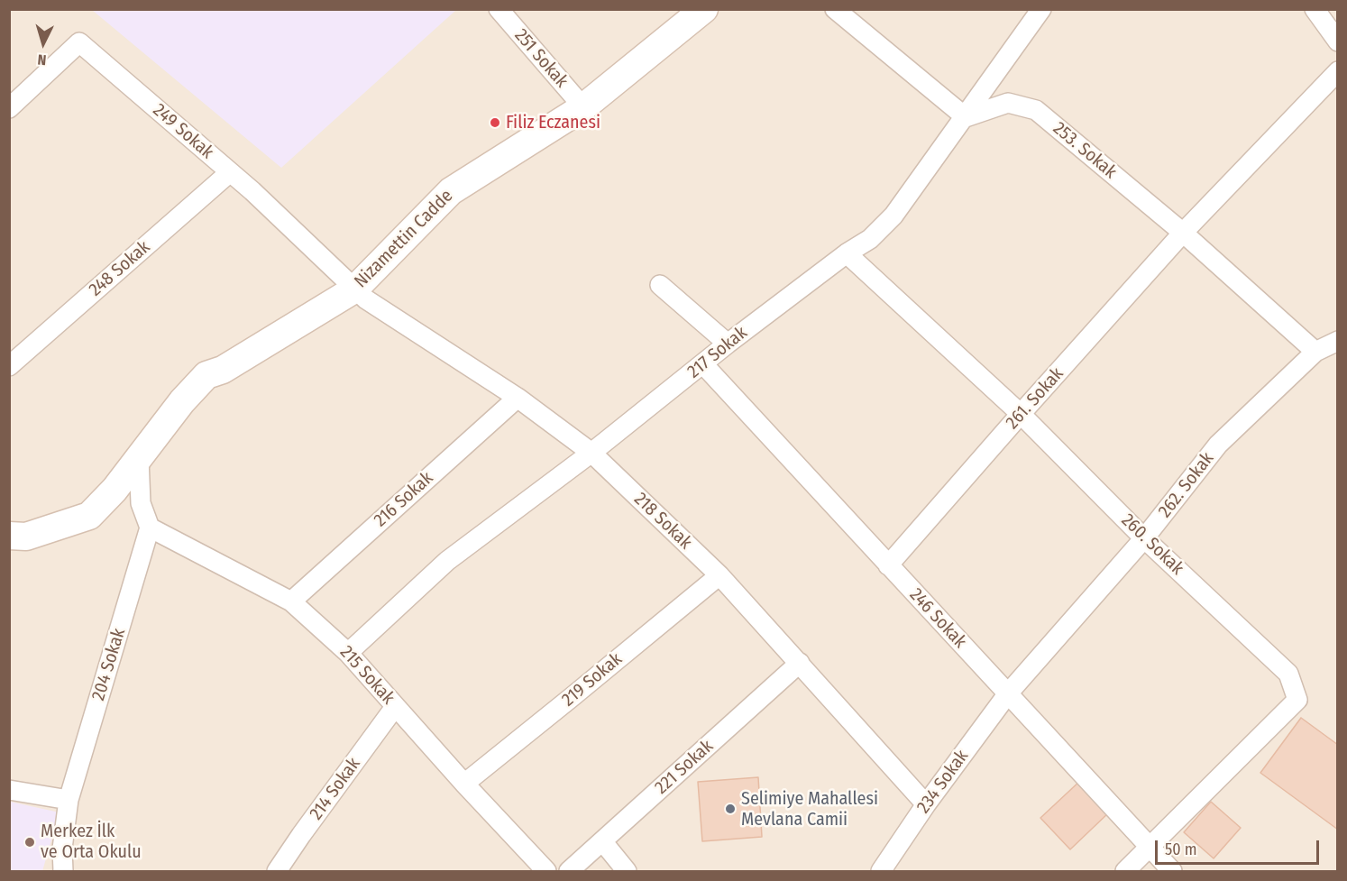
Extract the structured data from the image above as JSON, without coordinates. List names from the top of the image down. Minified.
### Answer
{"streets":{"street":["251 Sokak","249 Sokak","253. Sokak","Nizamettin Cadde","248 Sokak","217 Sokak","261. Sokak","262. Sokak","216 Sokak","218 Sokak","260. Sokak","246 Sokak","204 Sokak","215 Sokak","219 Sokak","221 Sokak","234 Sokak","214 Sokak"]},"crossings":[["251 Sokak","Nizamettin Cadde"],["249 Sokak","Nizamettin Cadde"],["249 Sokak","248 Sokak"],["249 Sokak","218 Sokak"],["253. Sokak","217 Sokak"],["253. Sokak","261. Sokak"],["253. Sokak","262. Sokak"],["Nizamettin Cadde","218 Sokak"],["217 Sokak","218 Sokak"],["217 Sokak","260. Sokak"],["217 Sokak","246 Sokak"],["217 Sokak","215 Sokak"],["261. Sokak","260. Sokak"],["261. Sokak","246 Sokak"],["262. Sokak","260. Sokak"],["262. Sokak","246 Sokak"],["262. Sokak","234 Sokak"],["216 Sokak","218 Sokak"],["216 Sokak","215 Sokak"],["218 Sokak","219 Sokak"],["218 Sokak","221 Sokak"],["218 Sokak","234 Sokak"],["260. Sokak","246 Sokak"],["246 Sokak","234 Sokak"],["204 Sokak","215 Sokak"],["215 Sokak","219 Sokak"],["215 Sokak","214 Sokak"]],"places":["Filiz Eczanesi","Selimiye Mahallesi Mevlana Camii","Merkez İlk ve Orta Okulu"],"scale_bar":"50 m","north":"bottom"}
